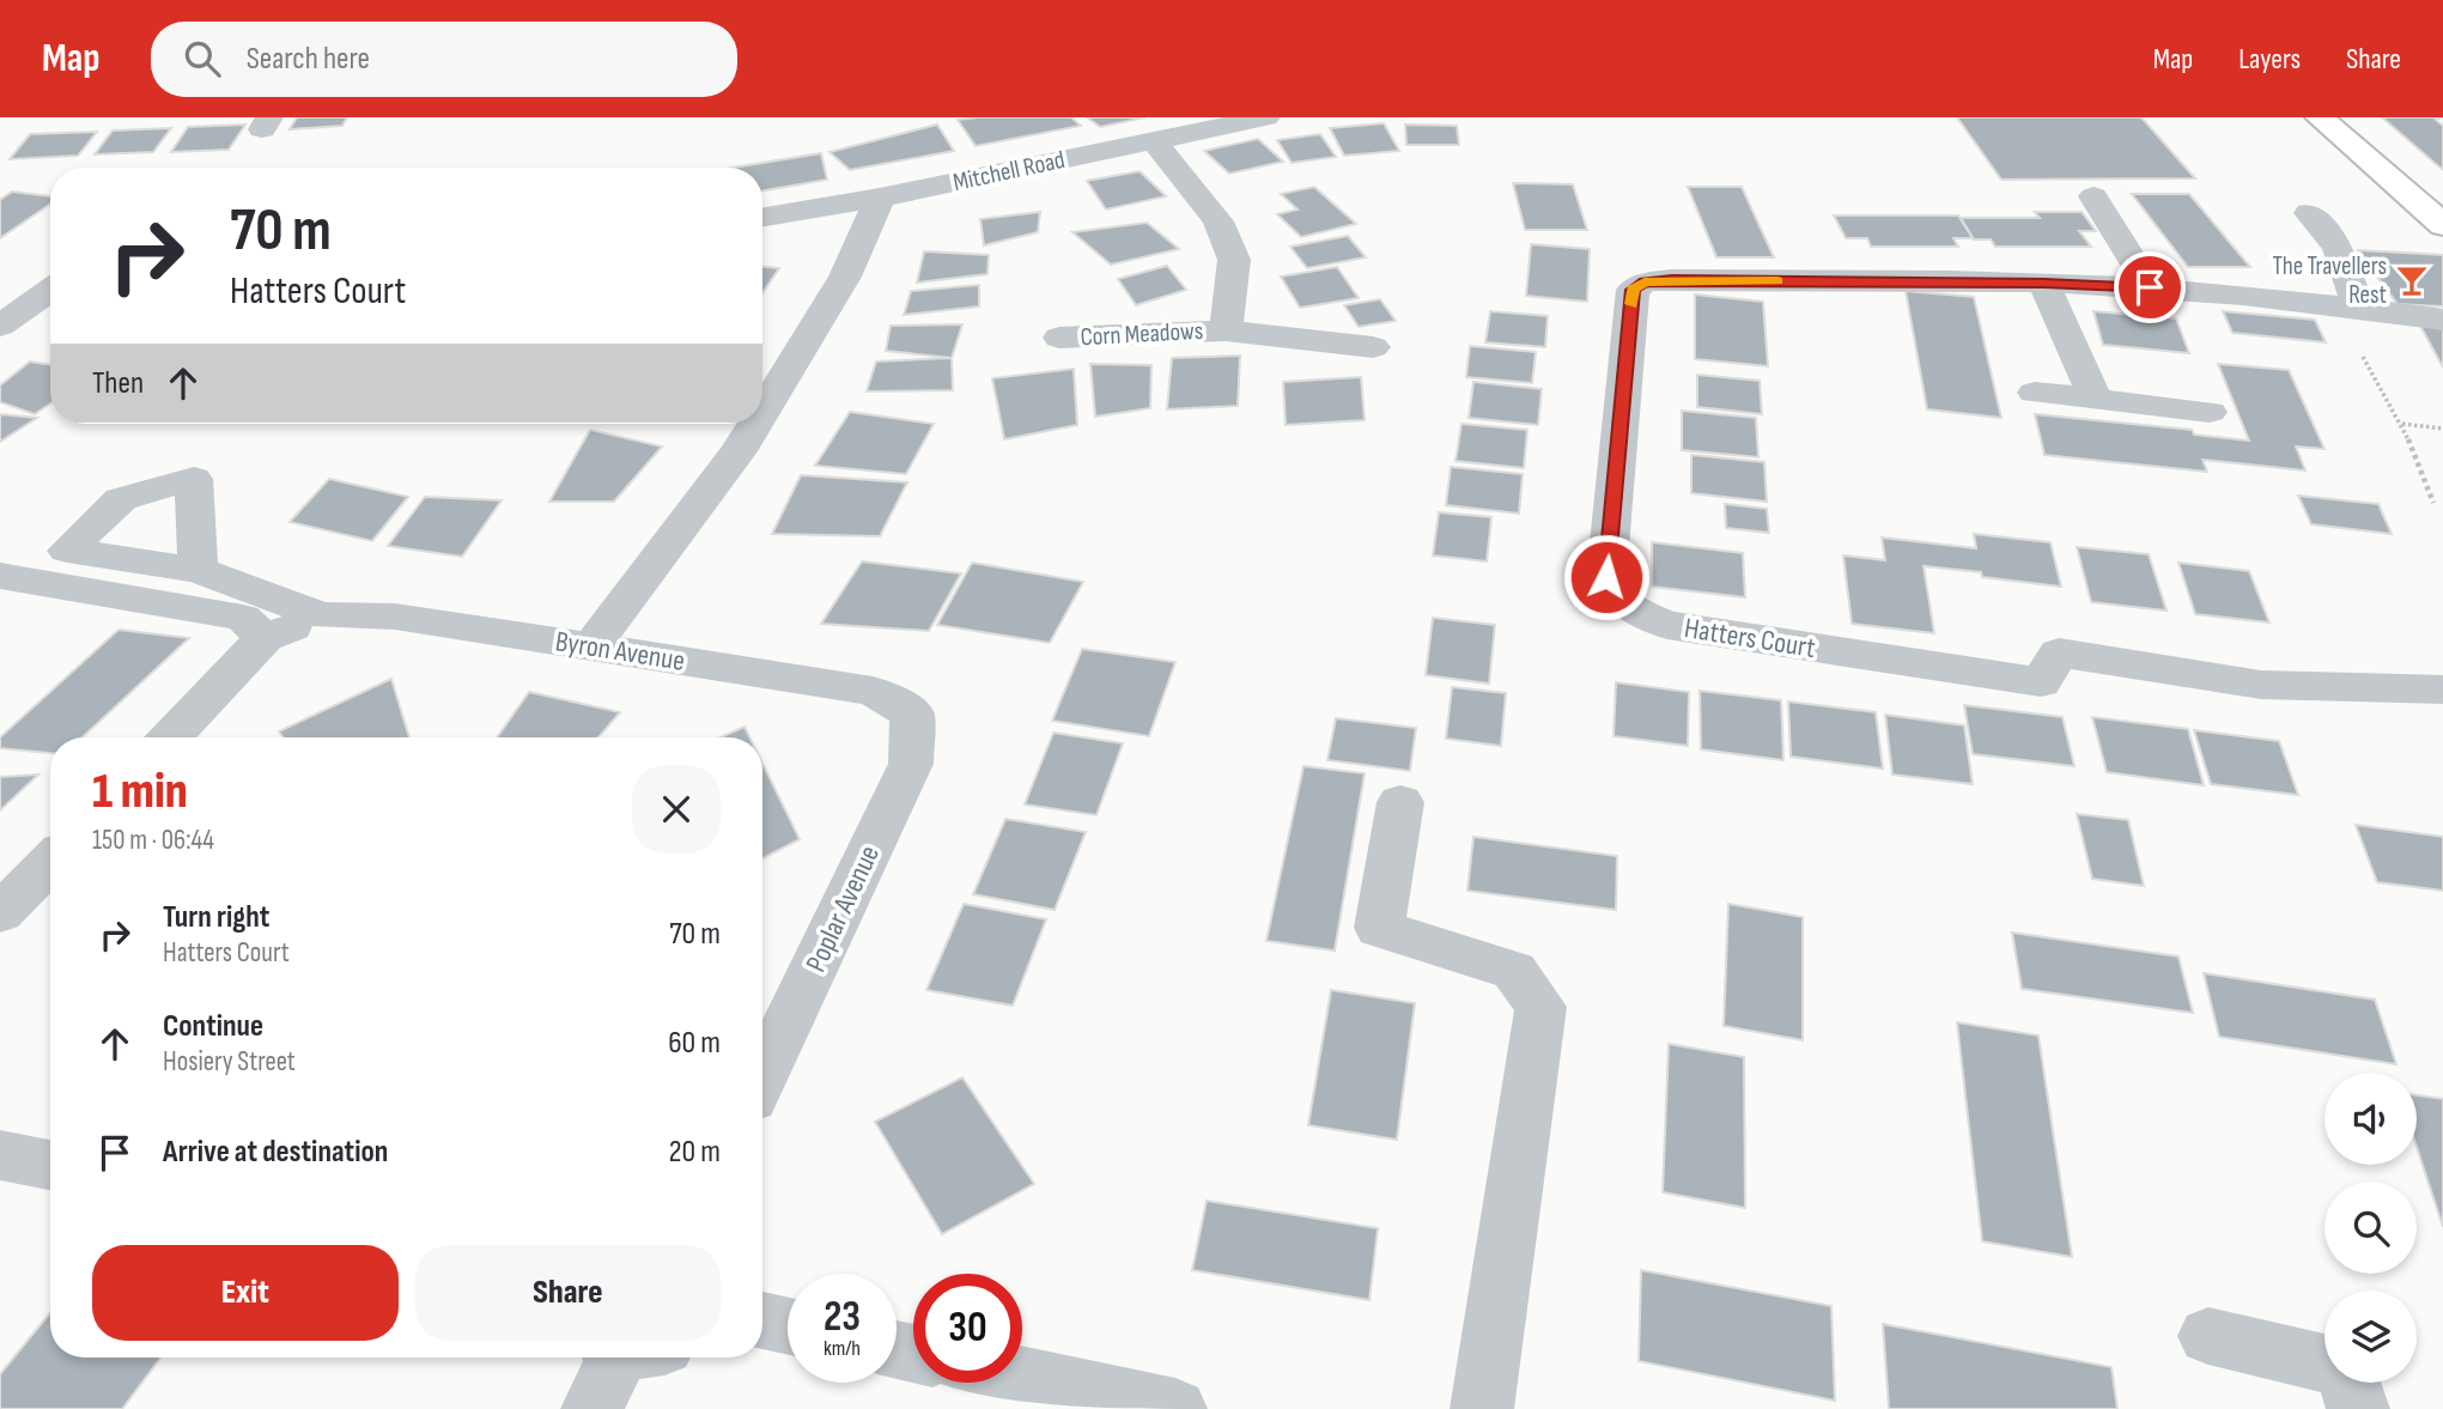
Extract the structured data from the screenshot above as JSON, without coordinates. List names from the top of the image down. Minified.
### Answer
{"streets":{"street":["Mitchell Road","Corn Meadows","Hatters Court","Byron Avenue","Poplar Avenue"]},"crossings":[["Mitchell Road","Corn Meadows"],["Byron Avenue","Poplar Avenue"]],"places":{"bar":["The Travellers Rest"]},"page":{"header":"Map","search":"Search here","nav":["Map","Layers","Share"],"turn":["70 m","Hatters Court"],"then":"Then","heading":["1 min","150 m · 06:44"],"list":[{"name":"Turn right","note":"Hatters Court","value":"70 m"},{"name":"Continue","note":"Hosiery Street","value":"60 m"},{"name":"Arrive at destination","value":"20 m"}],"buttons":["Exit","Share"],"speed":"23 km/h","limit":"30"}}
